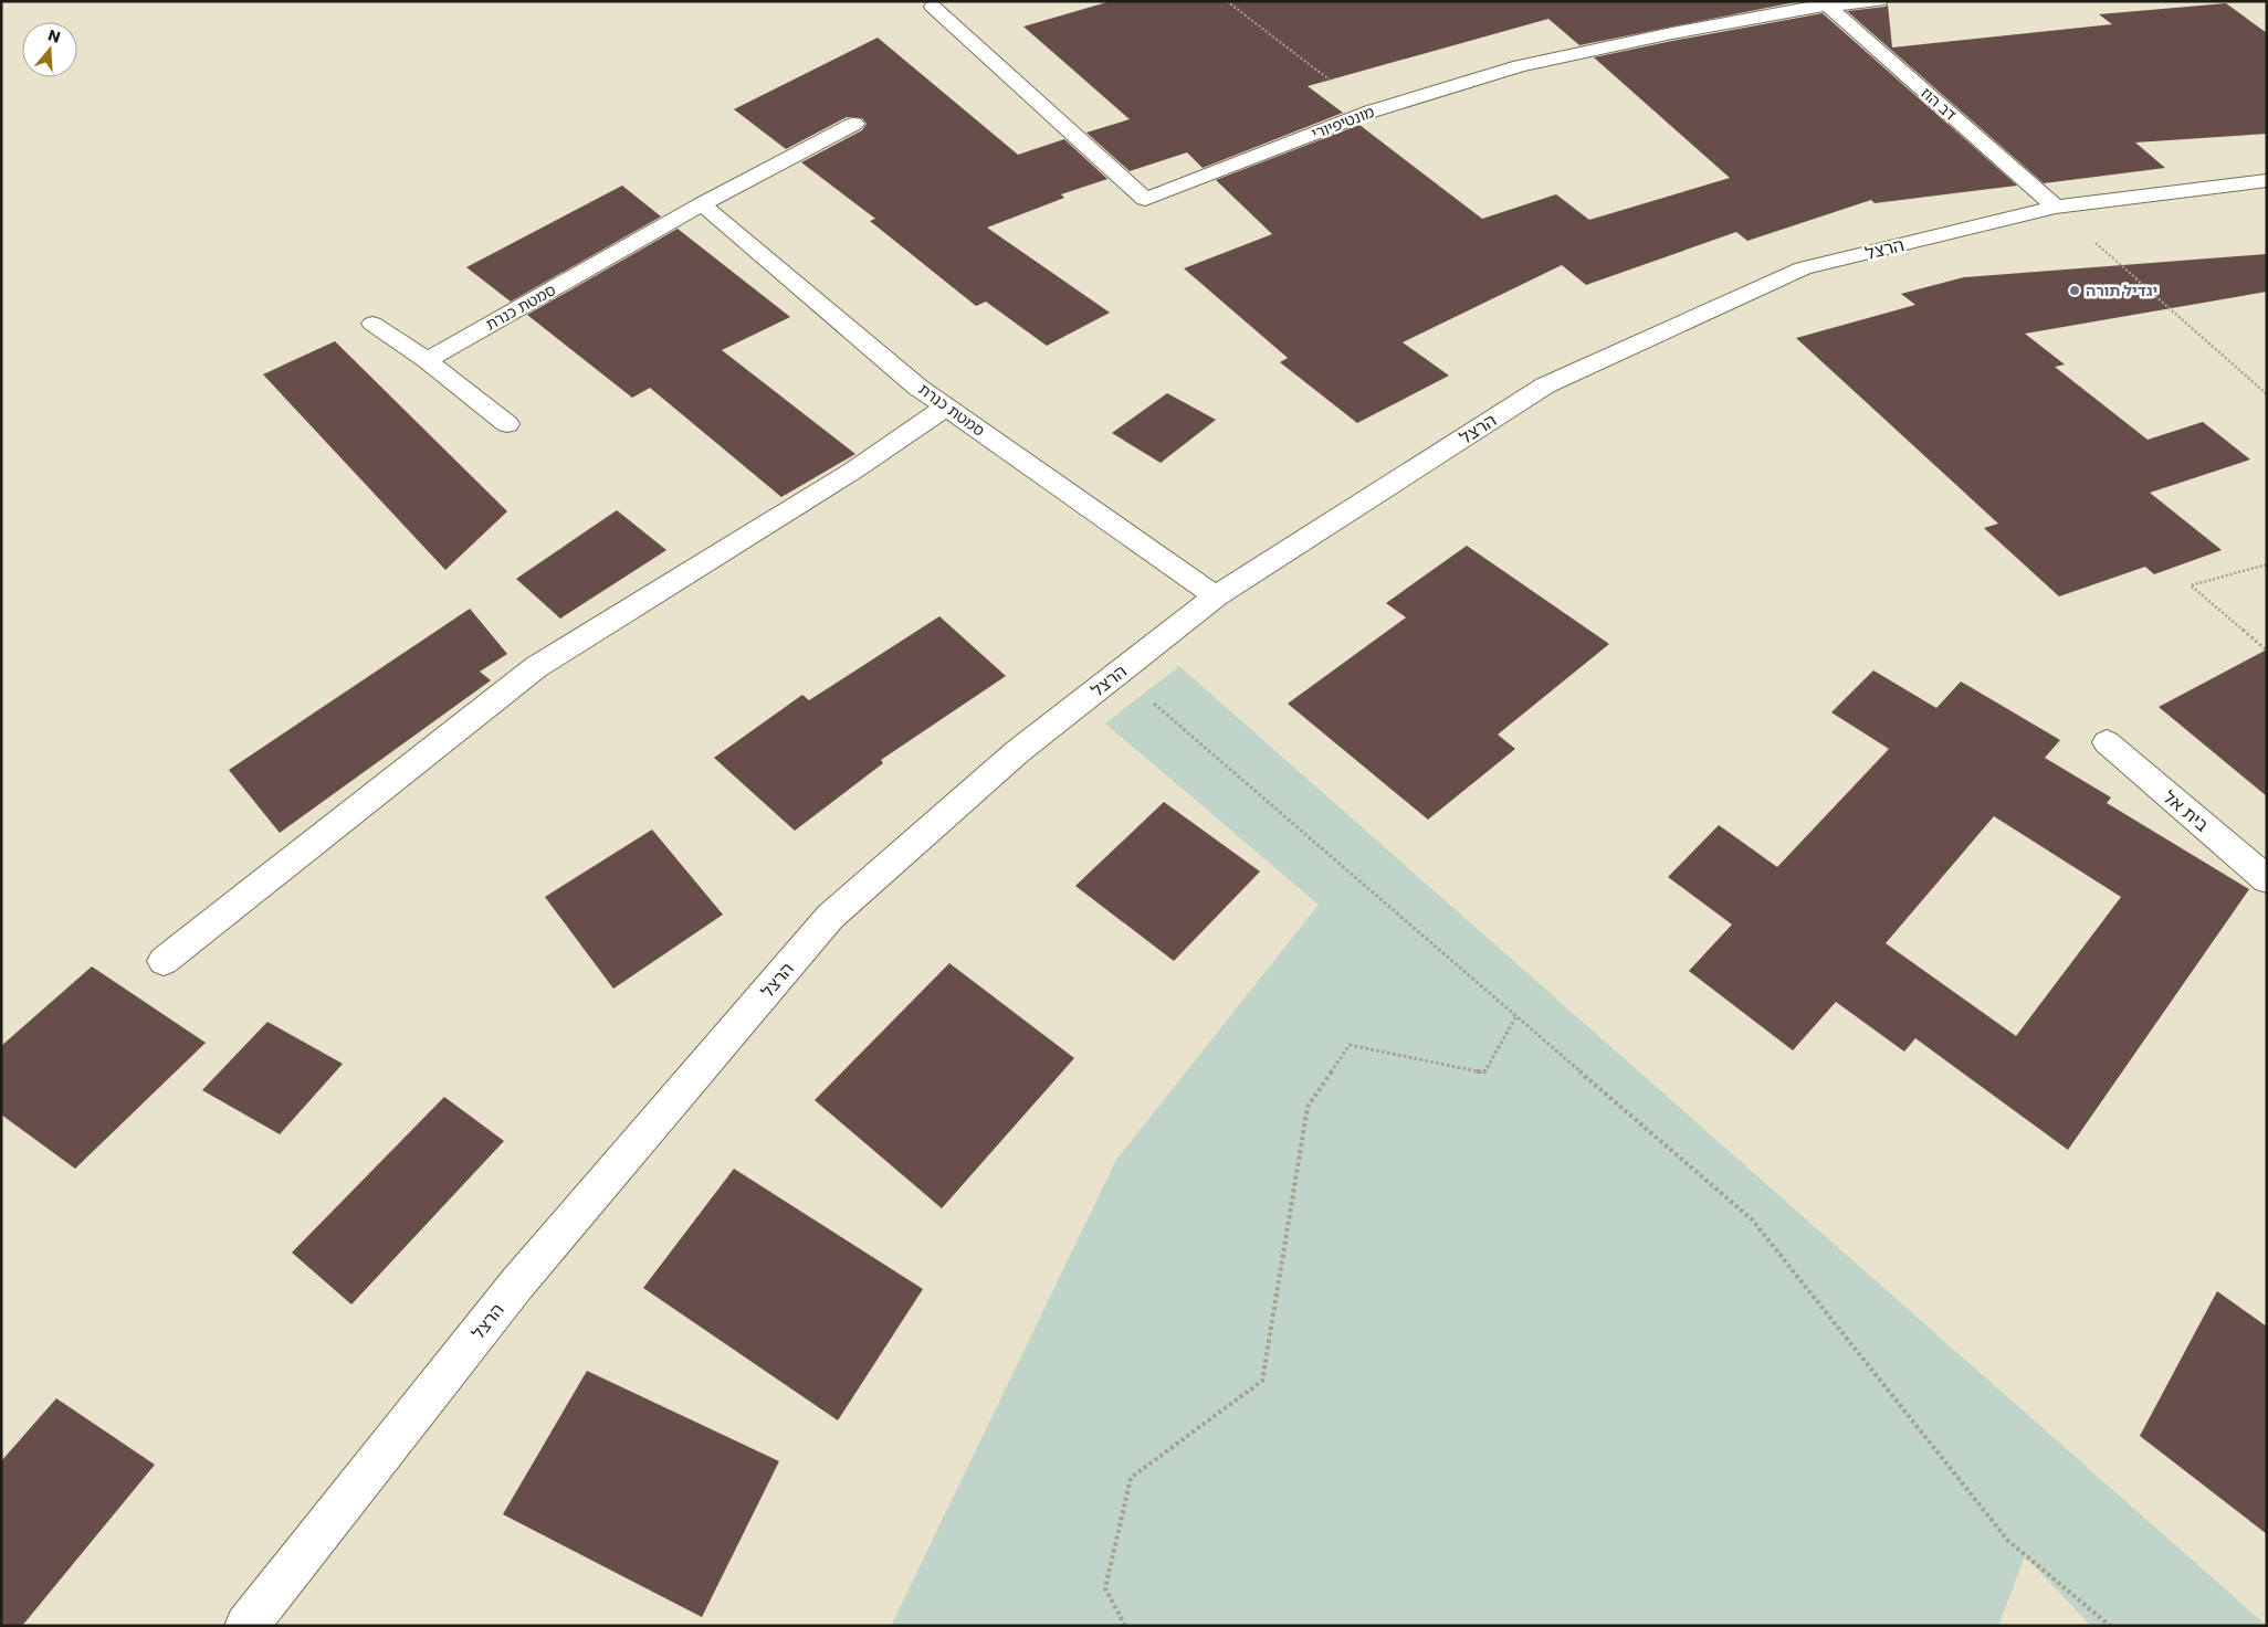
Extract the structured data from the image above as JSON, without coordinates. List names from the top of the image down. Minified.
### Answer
{"streets":{"street":["דב הוז","מונטיפיורי","הרצל","סמטת כנרת","בית אל"]},"crossings":[["דב הוז","מונטיפיורי"],["דב הוז","הרצל"],["הרצל","סמטת כנרת"]],"places":["יגדיל תורה"],"north":"top"}
